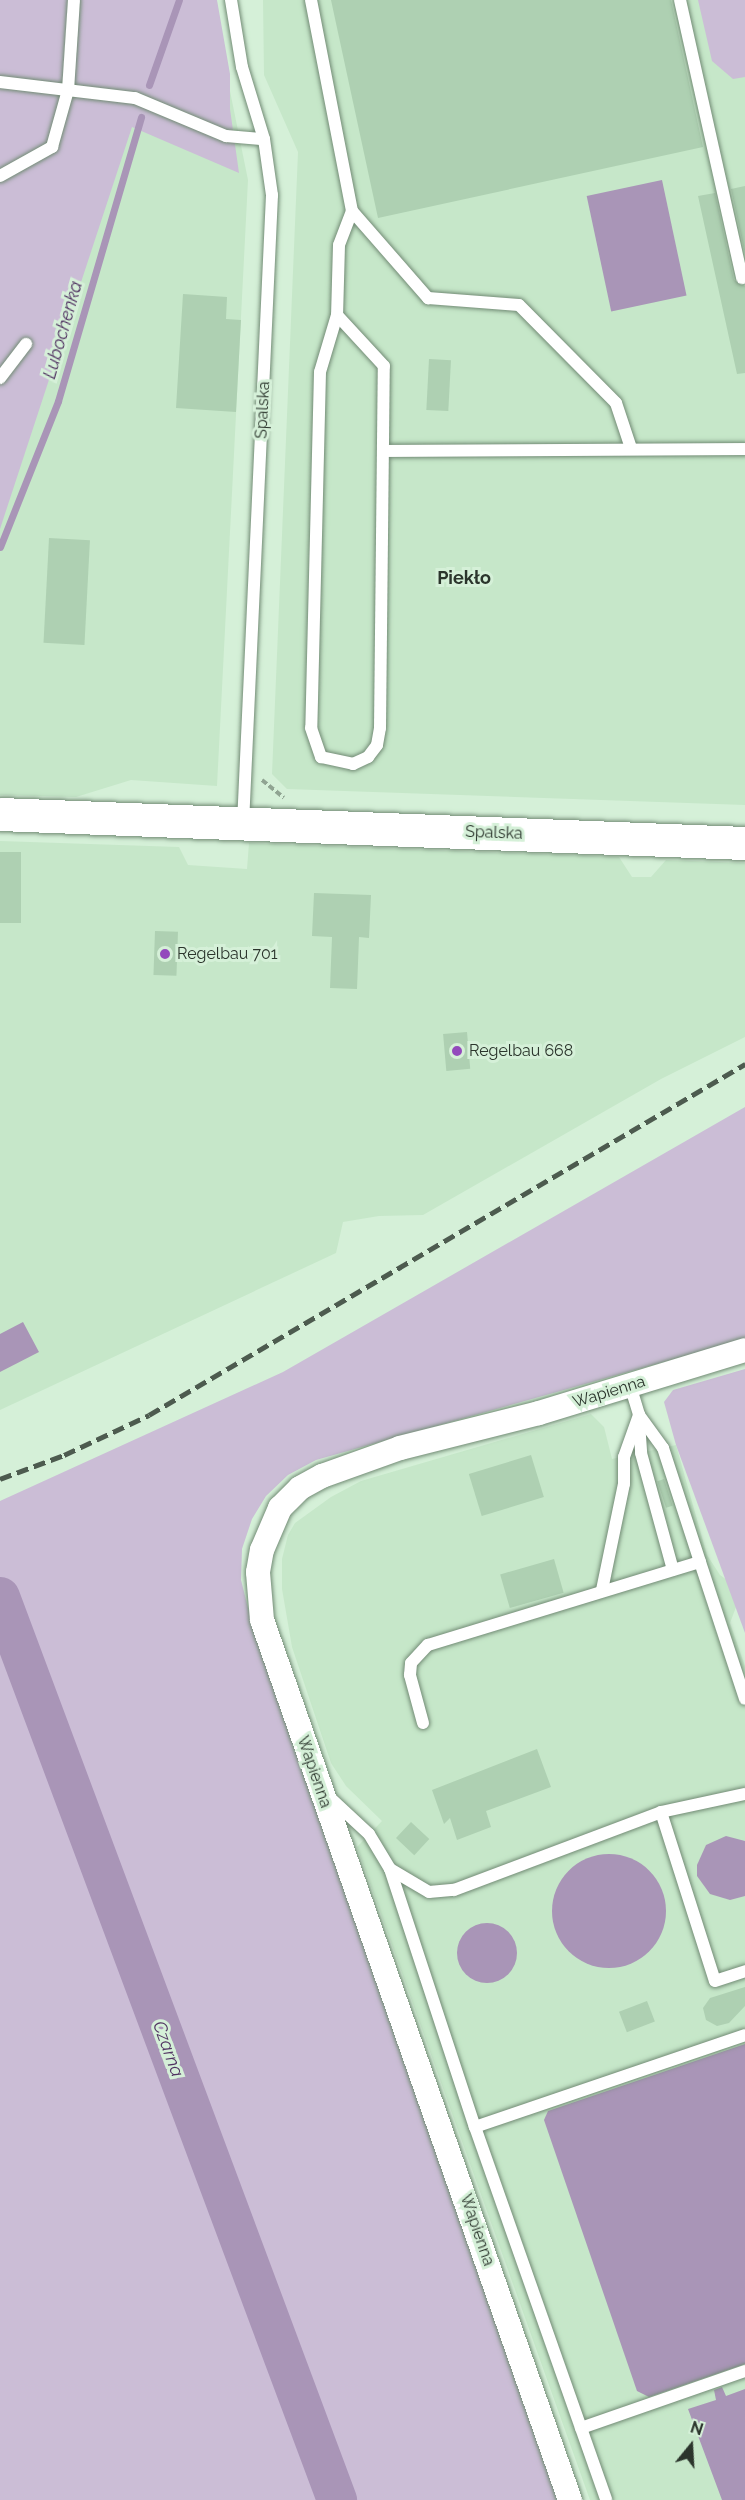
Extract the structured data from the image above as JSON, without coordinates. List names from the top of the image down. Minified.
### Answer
{"streets":{"street":["Spalska","Wapienna"]},"districts":["Piekło"],"water":["Lubochenka","Czarna"],"places":["Regelbau 701","Regelbau 668"],"north":"top"}
